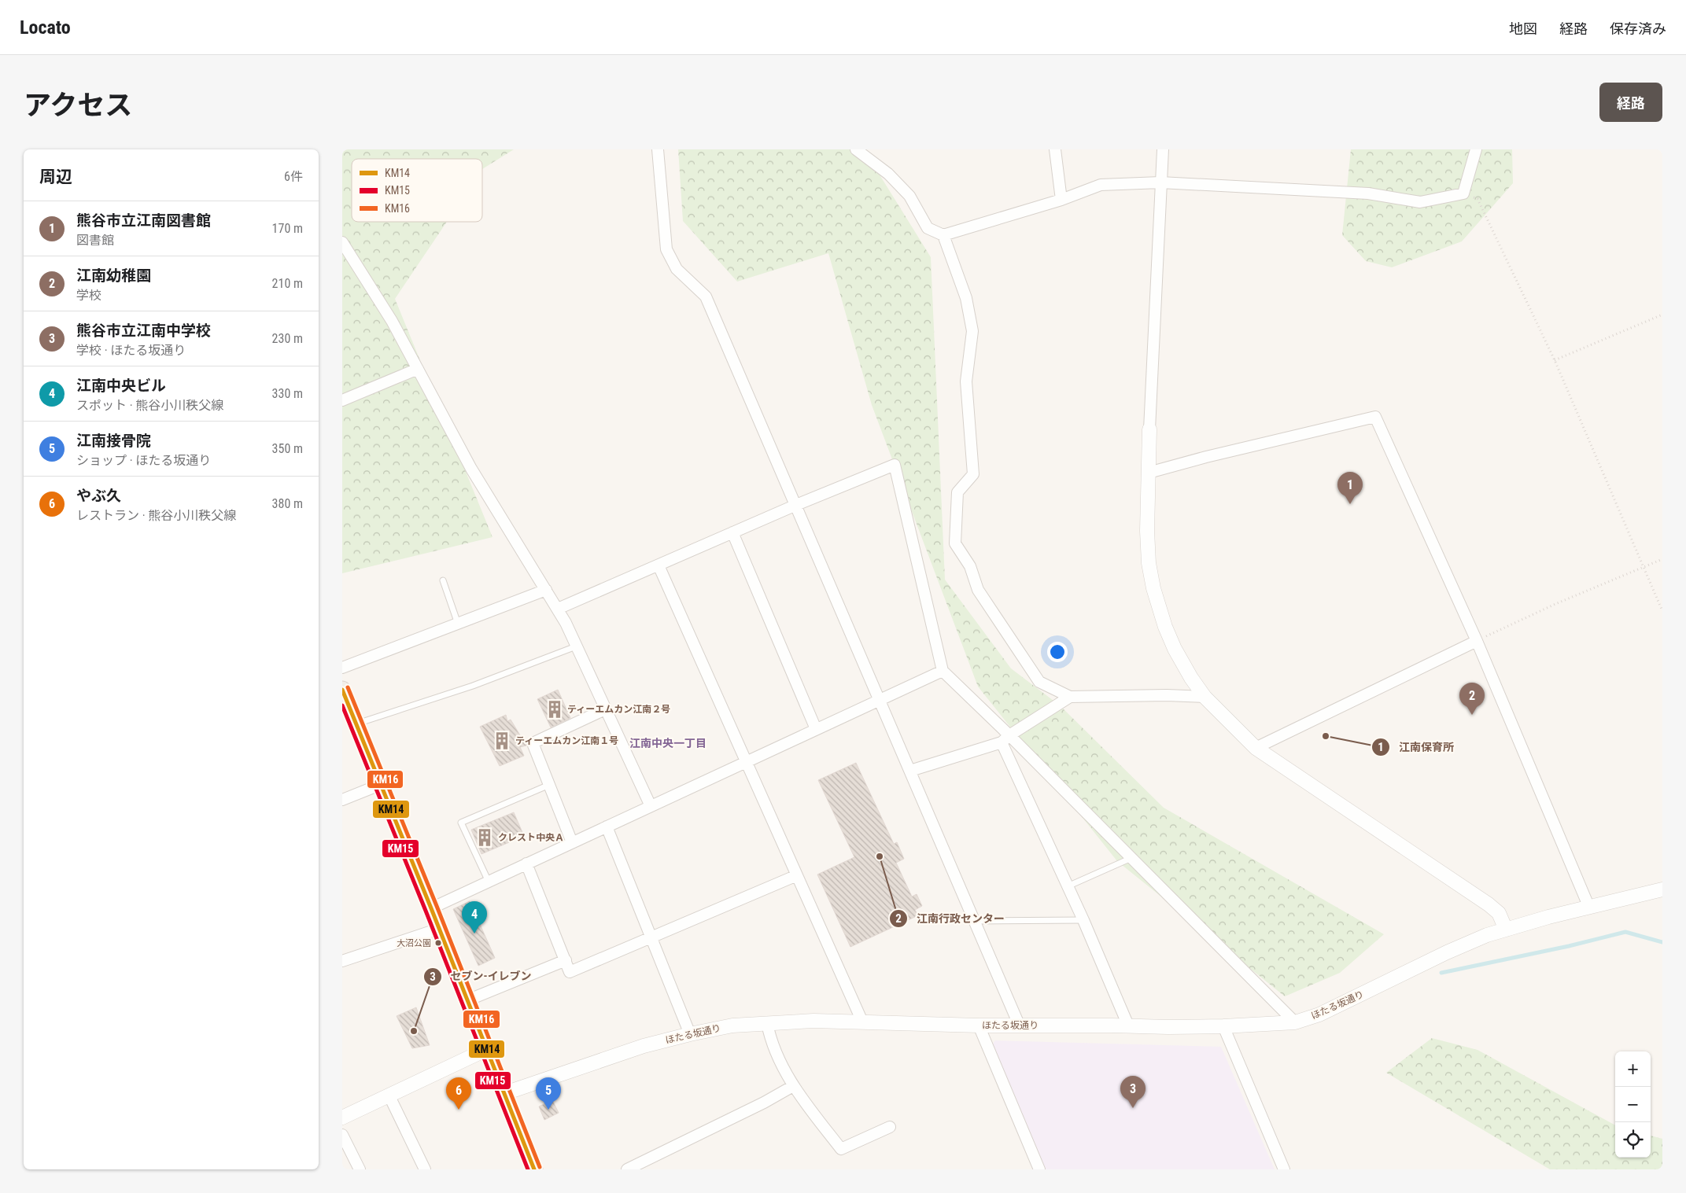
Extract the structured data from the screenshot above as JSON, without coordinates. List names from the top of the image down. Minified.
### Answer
{"streets":{"street":["ほたる坂通り"]},"districts":["江南中央一丁目"],"places":{"building":["ティーエムカン江南２号","ティーエムカン江南１号","クレスト中央Ａ"],"other":["江南保育所","江南行政センター","大沼公園","セブン-イレブン"]},"lines":["transit line KM16","transit line KM14","transit line KM15"],"legend":["KM14","KM15","KM16"],"page":{"header":"Locato","nav":["地図","経路","保存済み"],"title":"アクセス","buttons":"経路","heading":["周辺","6件"],"list":[{"mark":"1","name":"熊谷市立江南図書館","note":"図書館","value":"170 m"},{"mark":"2","name":"江南幼稚園","note":"学校","value":"210 m"},{"mark":"3","name":"熊谷市立江南中学校","note":"学校 · ほたる坂通り","value":"230 m"},{"mark":"4","name":"江南中央ビル","note":"スポット · 熊谷小川秩父線","value":"330 m"},{"mark":"5","name":"江南接骨院","note":"ショップ · ほたる坂通り","value":"350 m"},{"mark":"6","name":"やぶ久","note":"レストラン · 熊谷小川秩父線","value":"380 m"}],"pins":["1","2","4","3","5","6"],"map_buttons":["+","−"]}}
